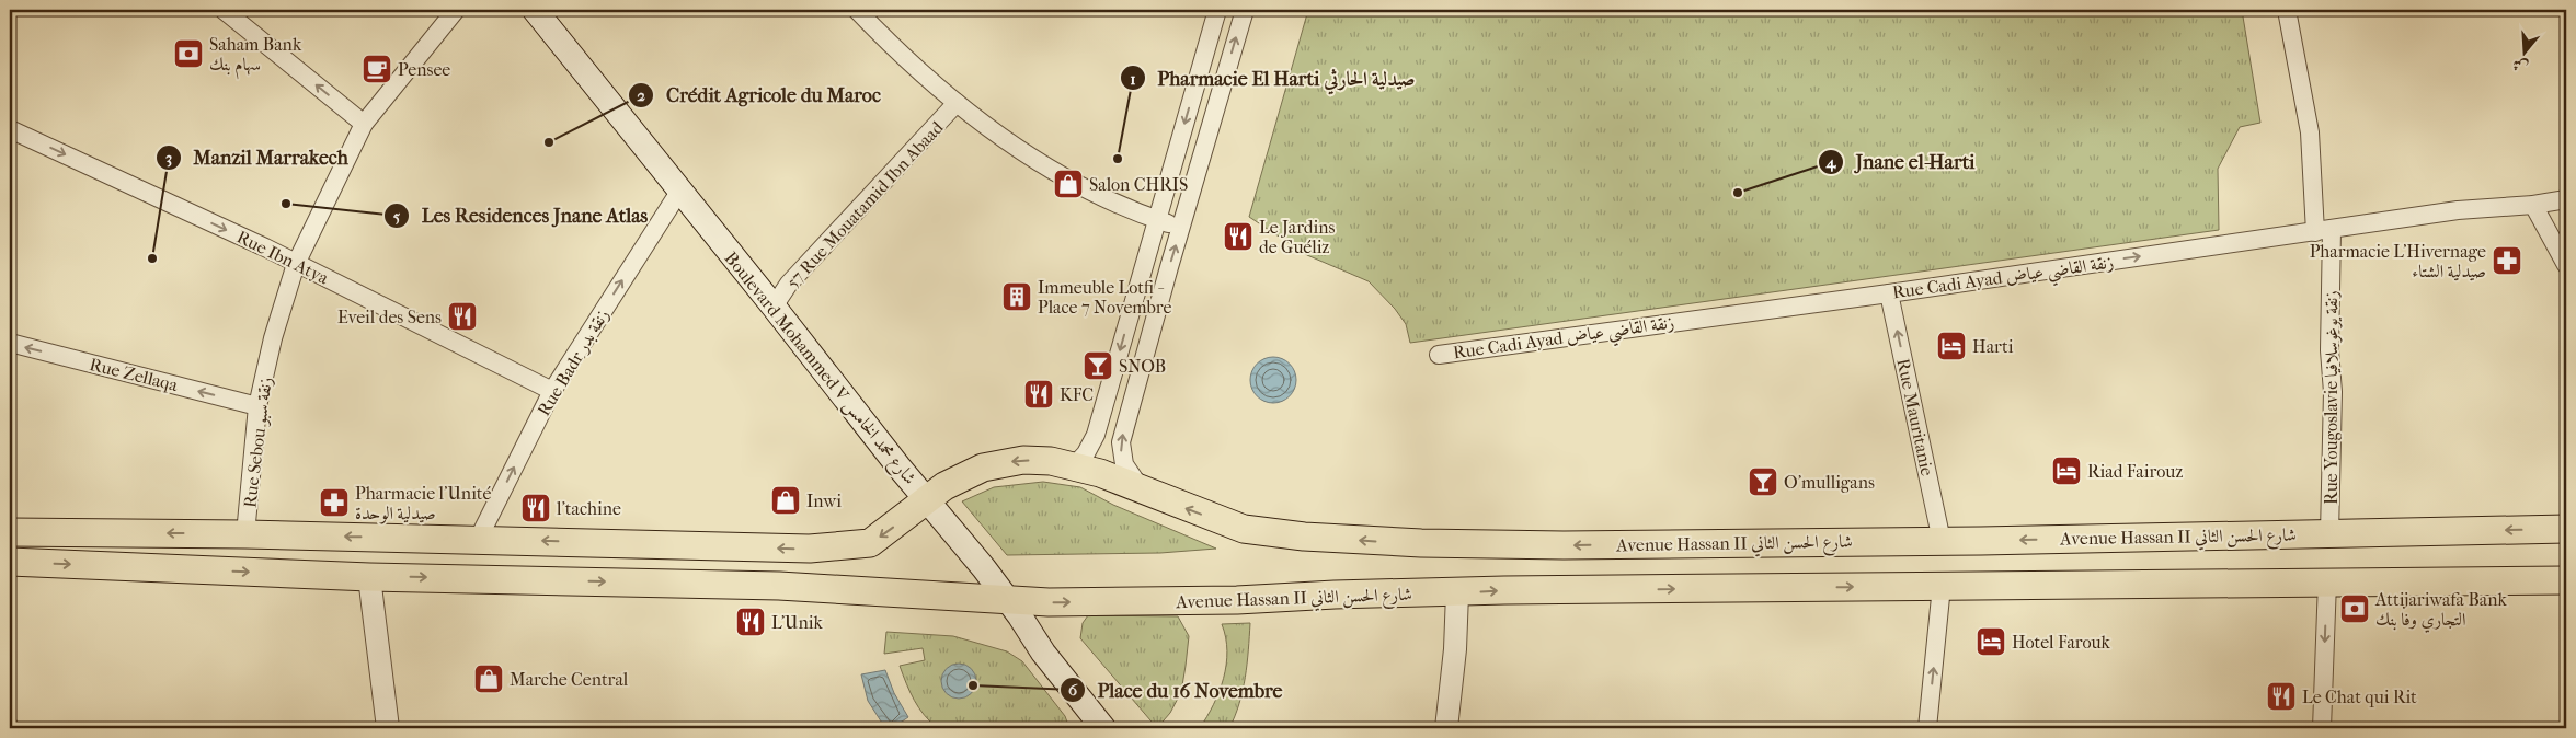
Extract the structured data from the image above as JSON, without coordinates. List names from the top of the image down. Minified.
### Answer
{"streets":{"main road":["Boulevard Mohammed V شارع محمد الخامس","Avenue Hassan II شارع الحسن الثاني"],"street":["57 Rue Mouatamid Ibn Abaad","Rue Ibn Atya","Rue Cadi Ayad زنقة القاضي عياض","Rue Badr زنقة بدر","Rue Zellaqa","Rue Yougoslavie زنقة يوغوسلافيا","Rue Mauritanie","Rue Sebou زنقة سبو"]},"crossings":[["57 Rue Mouatamid Ibn Abaad","Boulevard Mohammed V شارع محمد الخامس"],["Rue Ibn Atya","Rue Badr زنقة بدر"],["Rue Ibn Atya","Rue Sebou زنقة سبو"],["Rue Cadi Ayad زنقة القاضي عياض","Rue Yougoslavie زنقة يوغوسلافيا"],["Rue Cadi Ayad زنقة القاضي عياض","Rue Mauritanie"],["Rue Badr زنقة بدر","Boulevard Mohammed V شارع محمد الخامس"],["Rue Badr زنقة بدر","Avenue Hassan II شارع الحسن الثاني"],["Boulevard Mohammed V شارع محمد الخامس","Avenue Hassan II شارع الحسن الثاني"],["Rue Zellaqa","Rue Sebou زنقة سبو"],["Rue Yougoslavie زنقة يوغوسلافيا","Avenue Hassan II شارع الحسن الثاني"],["Rue Mauritanie","Avenue Hassan II شارع الحسن الثاني"],["Rue Sebou زنقة سبو","Avenue Hassan II شارع الحسن الثاني"]],"one_way":["Rue Ibn Atya","Rue Cadi Ayad زنقة القاضي عياض","Rue Badr زنقة بدر","Rue Zellaqa","Rue Mauritanie"],"places":{"bank":["Saham Bank سهام بنك","Attijariwafa Bank التجاري وفا بنك"],"cafe":["Pensee"],"other":["Crédit Agricole du Maroc","Pharmacie El Harti صيدلية الحارثي","Jnane el-Harti","Les Residences Jnane Atlas","Manzil Marrakech","Place du 16 Novembre"],"shop":["Salon CHRIS","Inwi","Marche Central"],"restaurant":["Le Jardins de Guéliz","Eveil des Sens","KFC","l'tachine","L'Unik","Le Chat qui Rit"],"pharmacy":["Pharmacie L'Hivernage صيدلية الشتاء","Pharmacie l'Unité صيدلية الوحدة"],"building":["Immeuble Lotfi - Place 7 Novembre"],"hotel":["Harti","Riad Fairouz","Hotel Farouk"],"bar":["SNOB","O'mulligans"]},"north":"bottom"}
